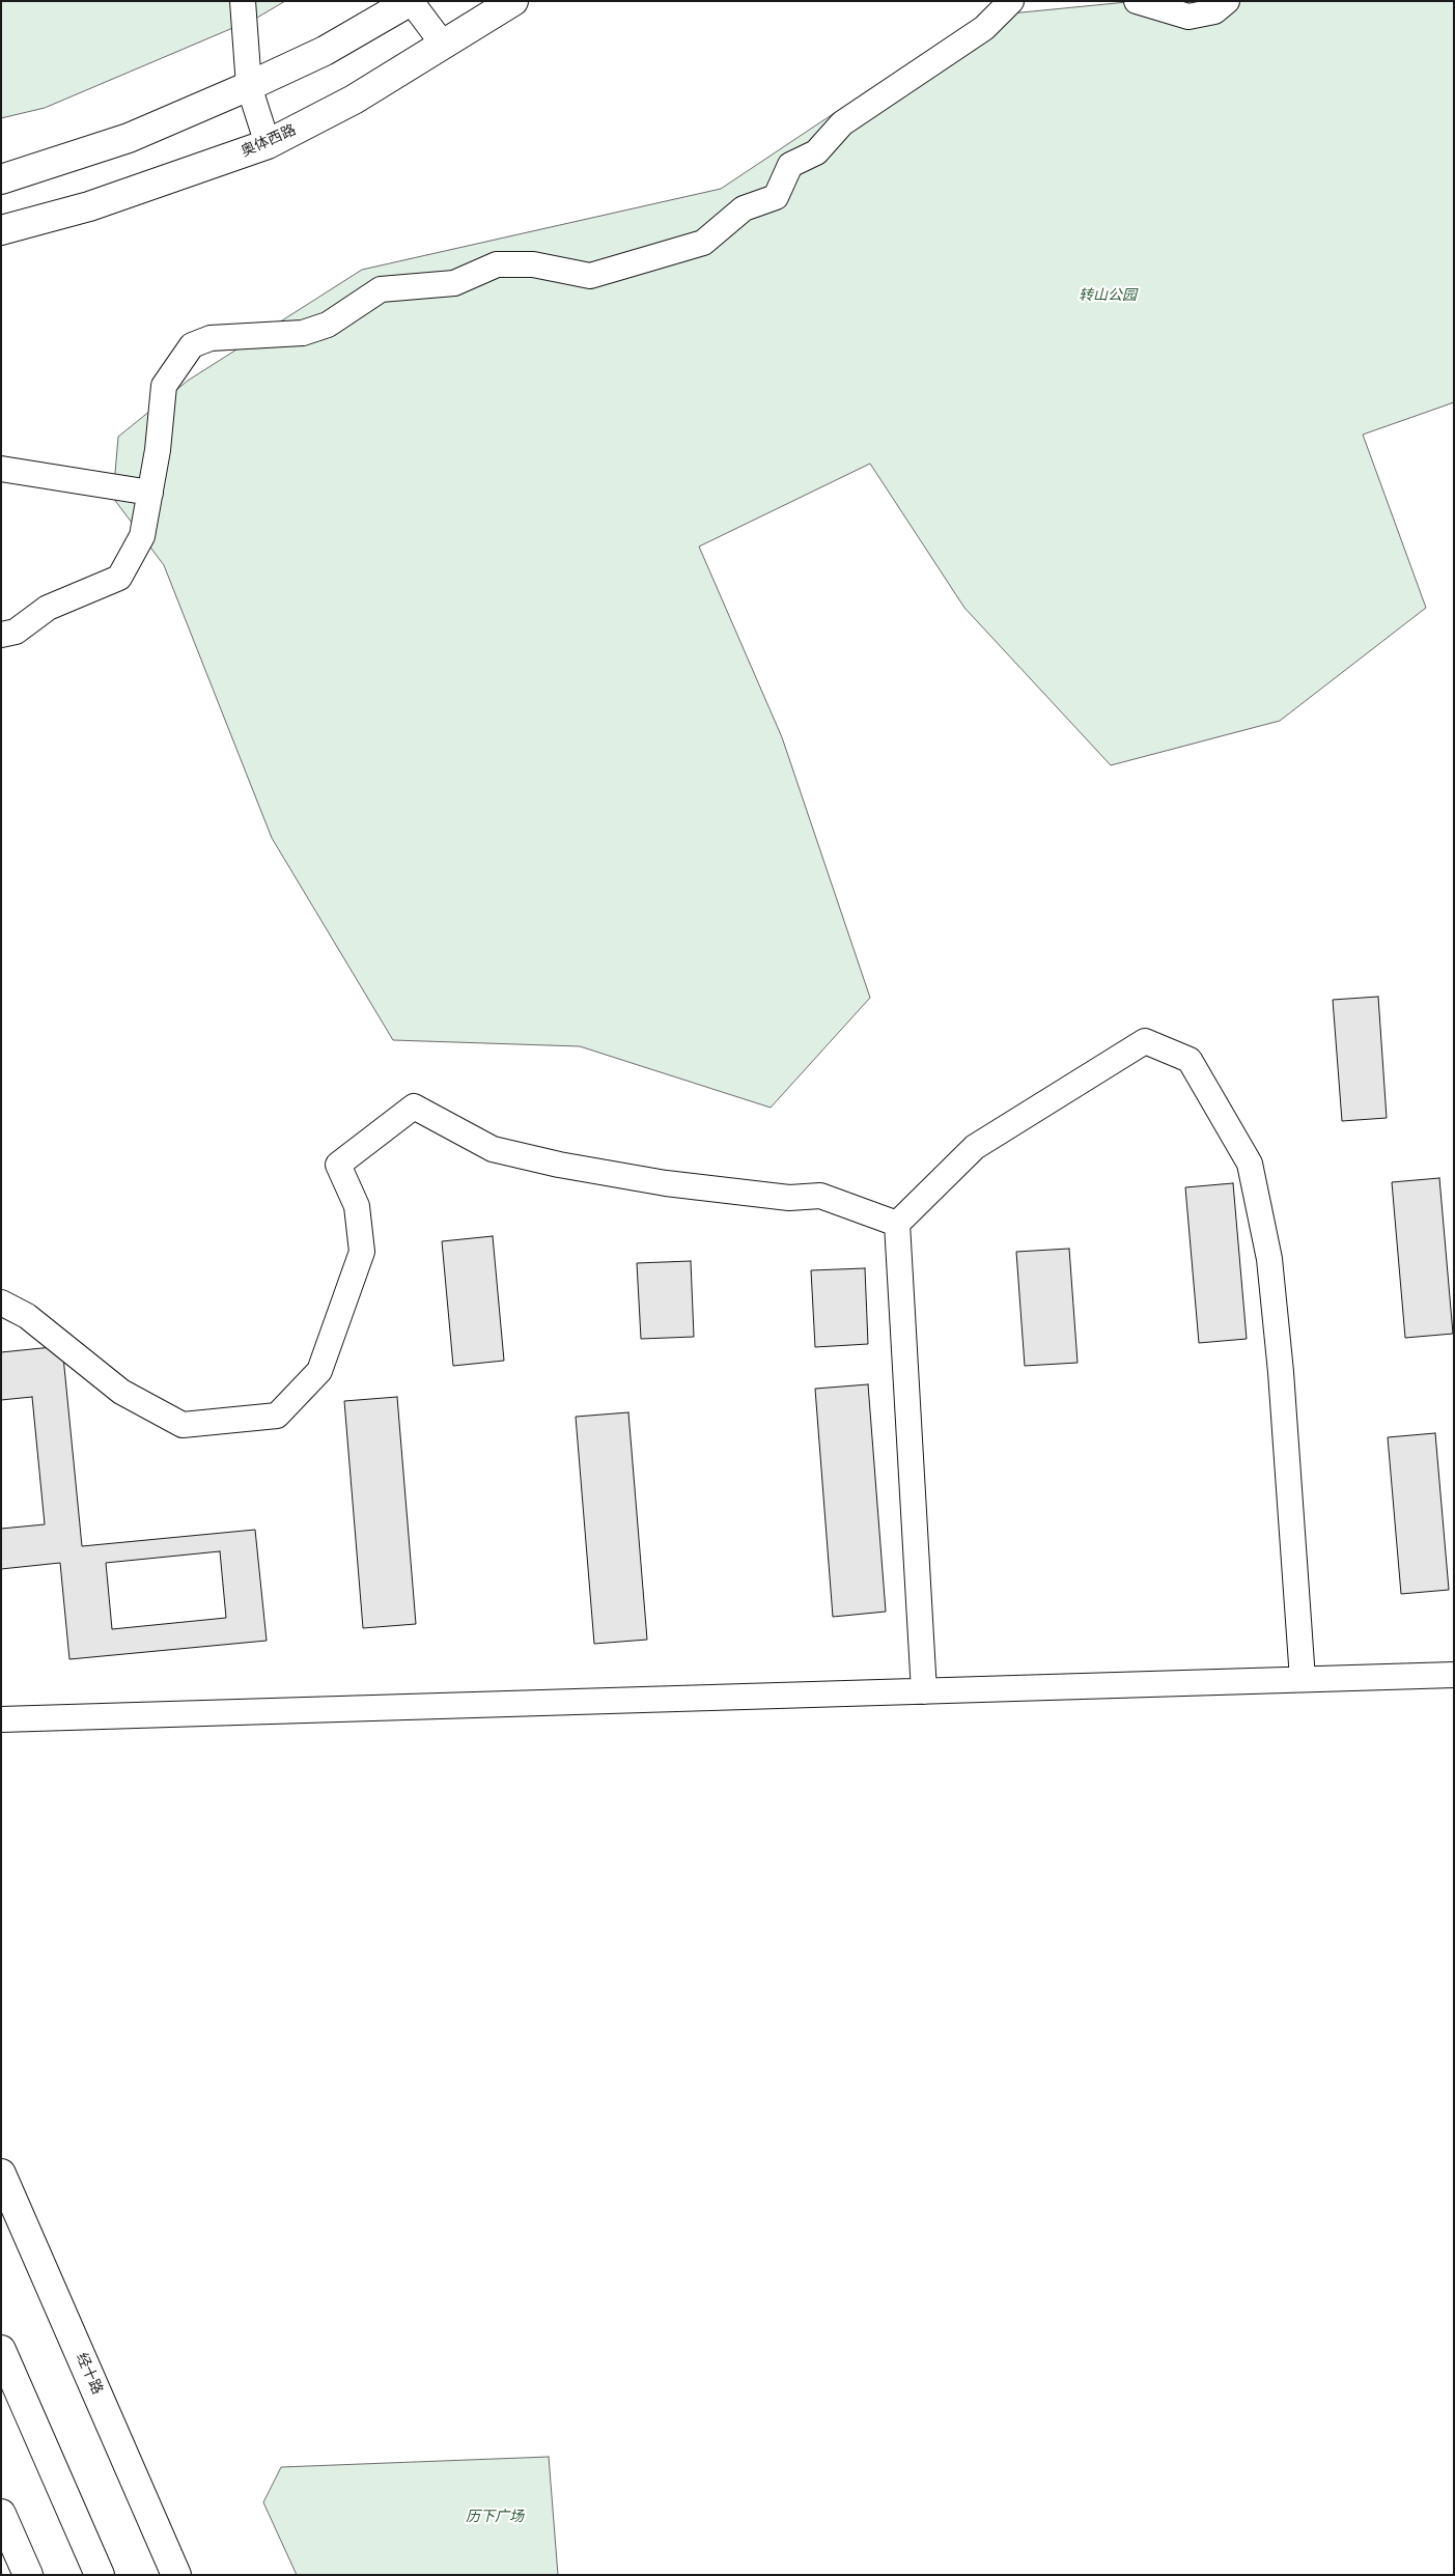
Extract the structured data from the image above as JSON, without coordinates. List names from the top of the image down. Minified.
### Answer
{"streets":{"main road":["奥体西路","经十路"]},"parks":["转山公园","历下广场"]}
